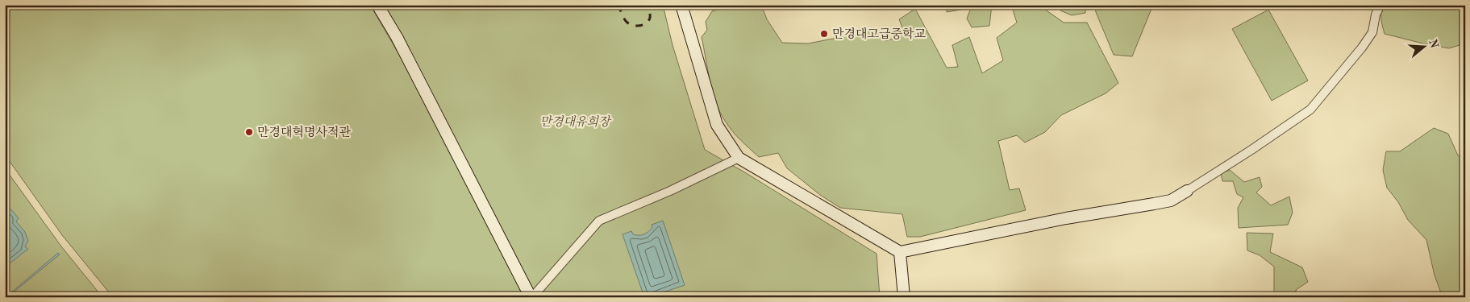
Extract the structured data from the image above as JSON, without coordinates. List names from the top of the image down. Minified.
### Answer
{"parks":["만경대유희장"],"places":["만경대고급중학교","만경대혁명사적관"],"north":"right"}
